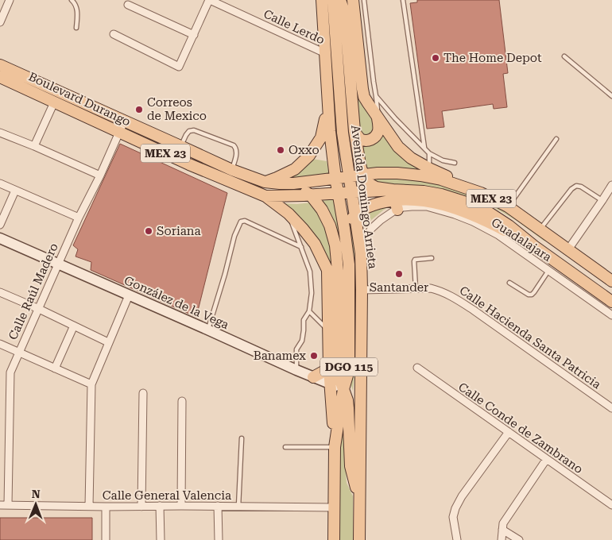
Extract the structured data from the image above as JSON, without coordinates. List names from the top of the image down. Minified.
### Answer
{"streets":{"main road":["Boulevard Durango","MEX 23","Avenida Domingo Arrieta","DGO 115"],"street":["Calle Lerdo","Guadalajara","Calle Raúl Madero","González de la Vega","Calle Hacienda Santa Patricia","Calle Conde de Zambrano","Calle General Valencia"]},"crossings":[["Calle Lerdo","Avenida Domingo Arrieta"],["Boulevard Durango","MEX 23"],["Boulevard Durango","Avenida Domingo Arrieta"],["Boulevard Durango","Calle Raúl Madero"],["MEX 23","Avenida Domingo Arrieta"],["MEX 23","Guadalajara"],["Avenida Domingo Arrieta","Guadalajara"],["Avenida Domingo Arrieta","González de la Vega"],["Avenida Domingo Arrieta","Calle Hacienda Santa Patricia"],["Avenida Domingo Arrieta","Calle General Valencia"],["Calle Raúl Madero","González de la Vega"],["Calle Raúl Madero","Calle General Valencia"]],"places":["The Home Depot","Correos de Mexico","Oxxo","Soriana","Santander","Banamex"],"north":"top"}
